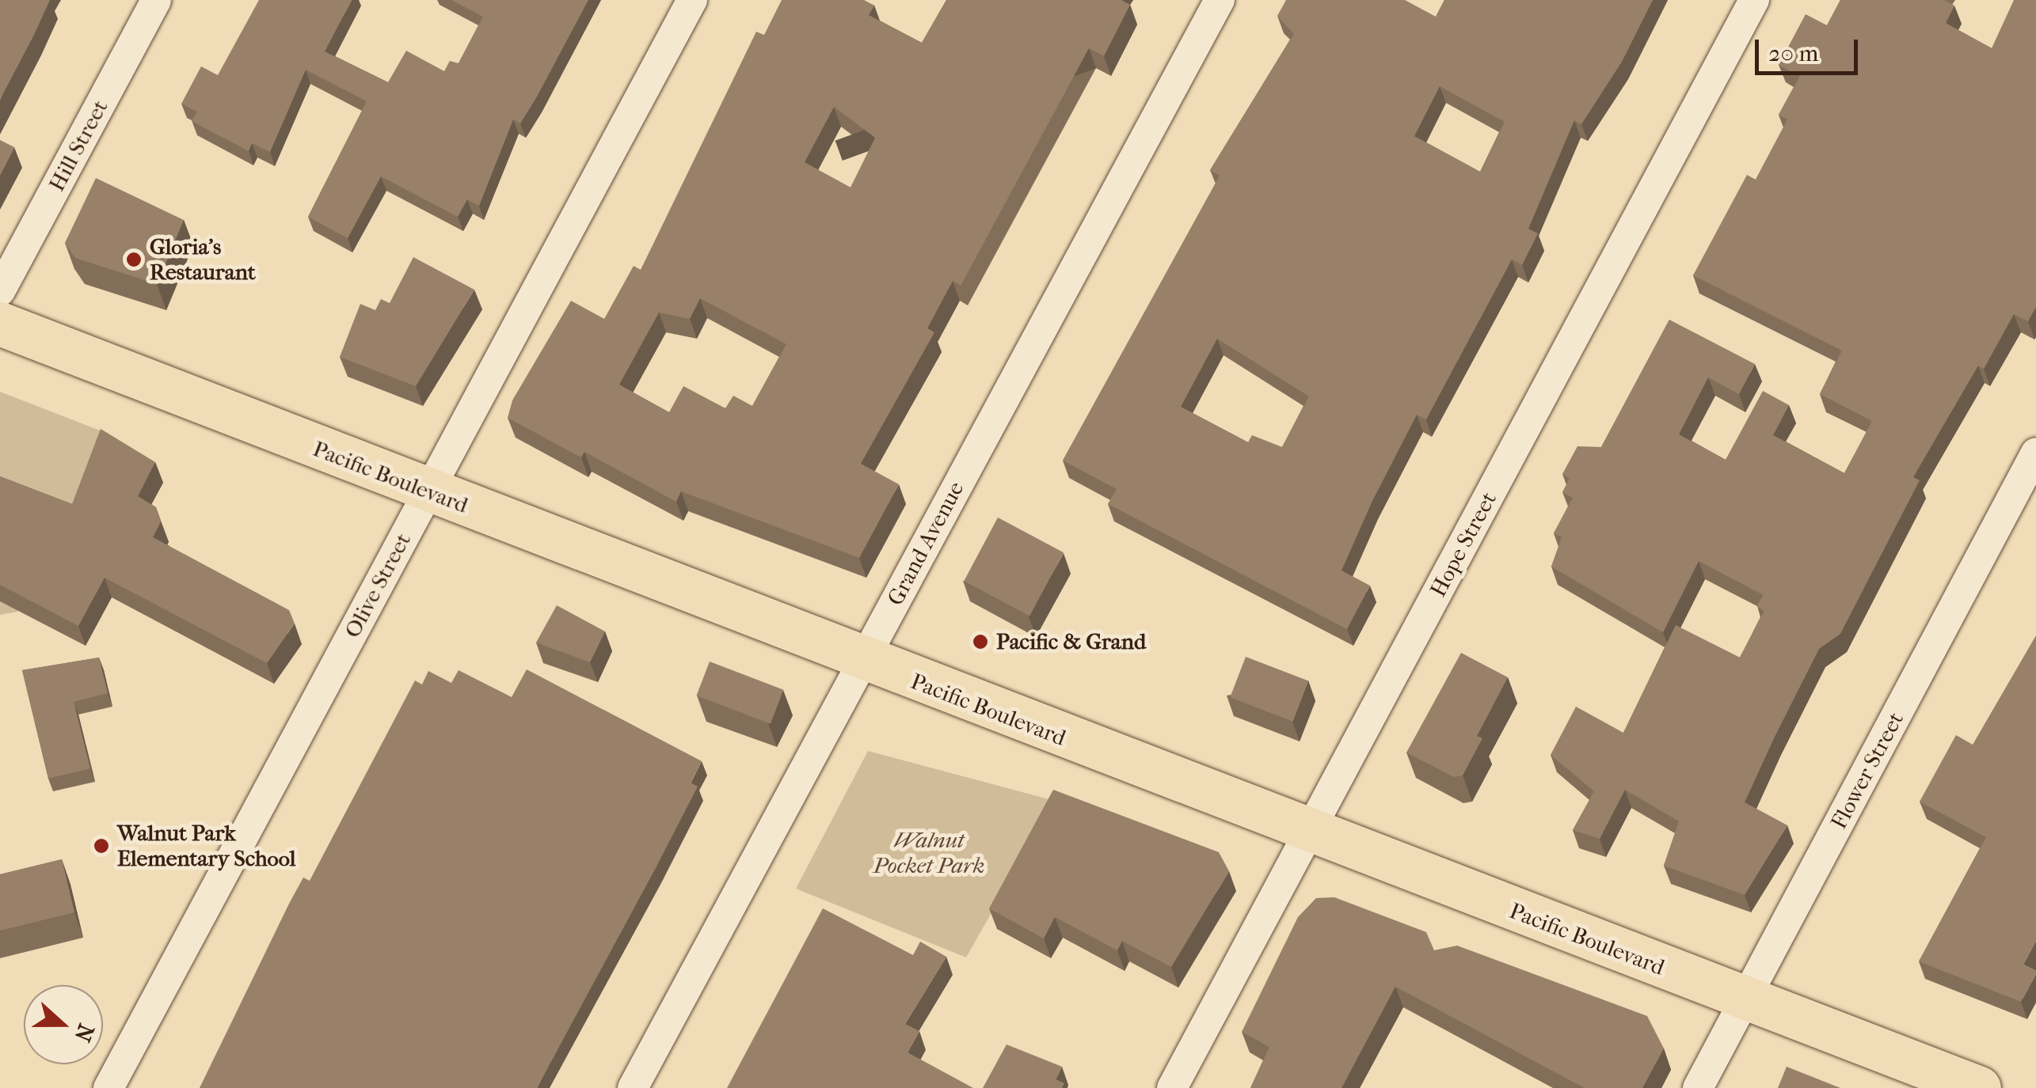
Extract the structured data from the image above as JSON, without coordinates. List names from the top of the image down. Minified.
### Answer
{"streets":{"main road":["Pacific Boulevard"],"street":["Hill Street","Grand Avenue","Hope Street","Olive Street","Flower Street"]},"crossings":[["Pacific Boulevard","Grand Avenue"],["Pacific Boulevard","Hope Street"],["Pacific Boulevard","Olive Street"],["Pacific Boulevard","Flower Street"]],"parks":["Walnut Pocket Park"],"places":["Gloria's Restaurant","Pacific & Grand","Walnut Park Elementary School"],"scale_bar":"20 m","north":"right"}
